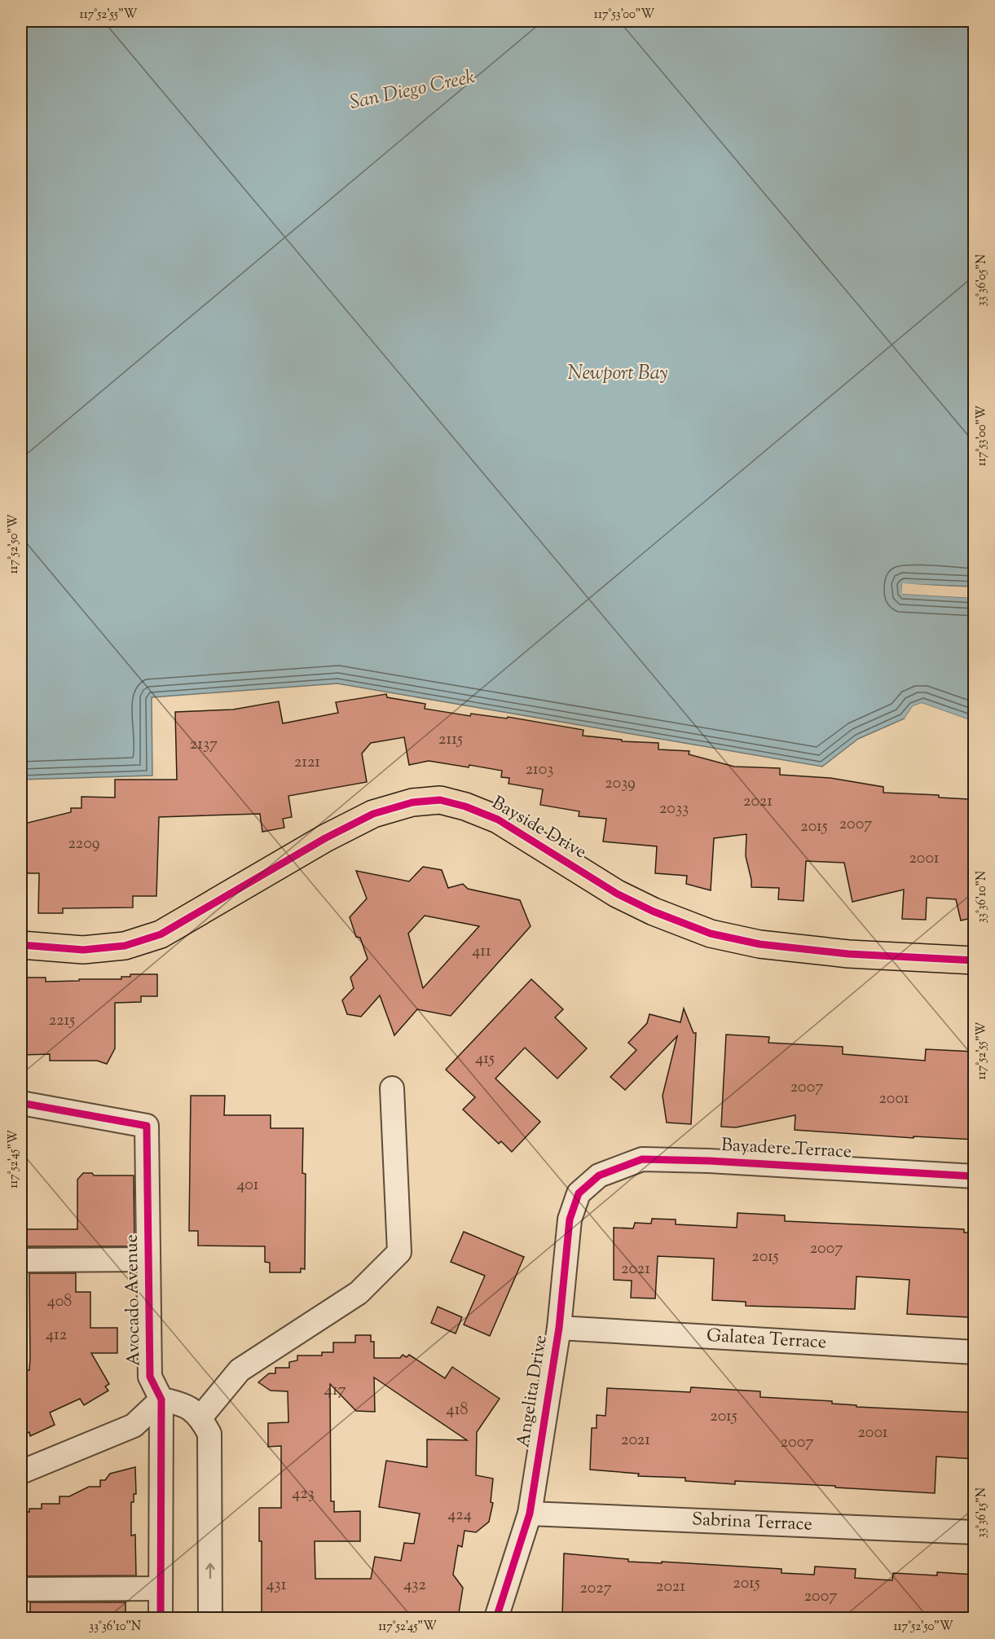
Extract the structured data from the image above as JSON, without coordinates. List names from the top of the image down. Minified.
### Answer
{"streets":{"main road":["Bayside Drive"],"street":["Bayadere Terrace","Avocado Avenue","Galatea Terrace","Angelita Drive","Sabrina Terrace"]},"crossings":[["Bayadere Terrace","Angelita Drive"],["Galatea Terrace","Angelita Drive"],["Angelita Drive","Sabrina Terrace"]],"water":["San Diego Creek","Newport Bay"],"house_numbers":["2115","2137","2121","2103","2039","2021","2033","2007","2015","2209","2001","411","2215","415","2007","2001","401","2007","2015","2021","408","412","417","418","2015","2001","2021","2007","423","424","2015","431","432","2021","2027","2007"],"coordinates":["117°52'55\"W","117°53'00\"W","33°36'05\"N","117°52'50\"W","33°36'10\"N","117°52'45\"W","33°36'15\"N"]}
